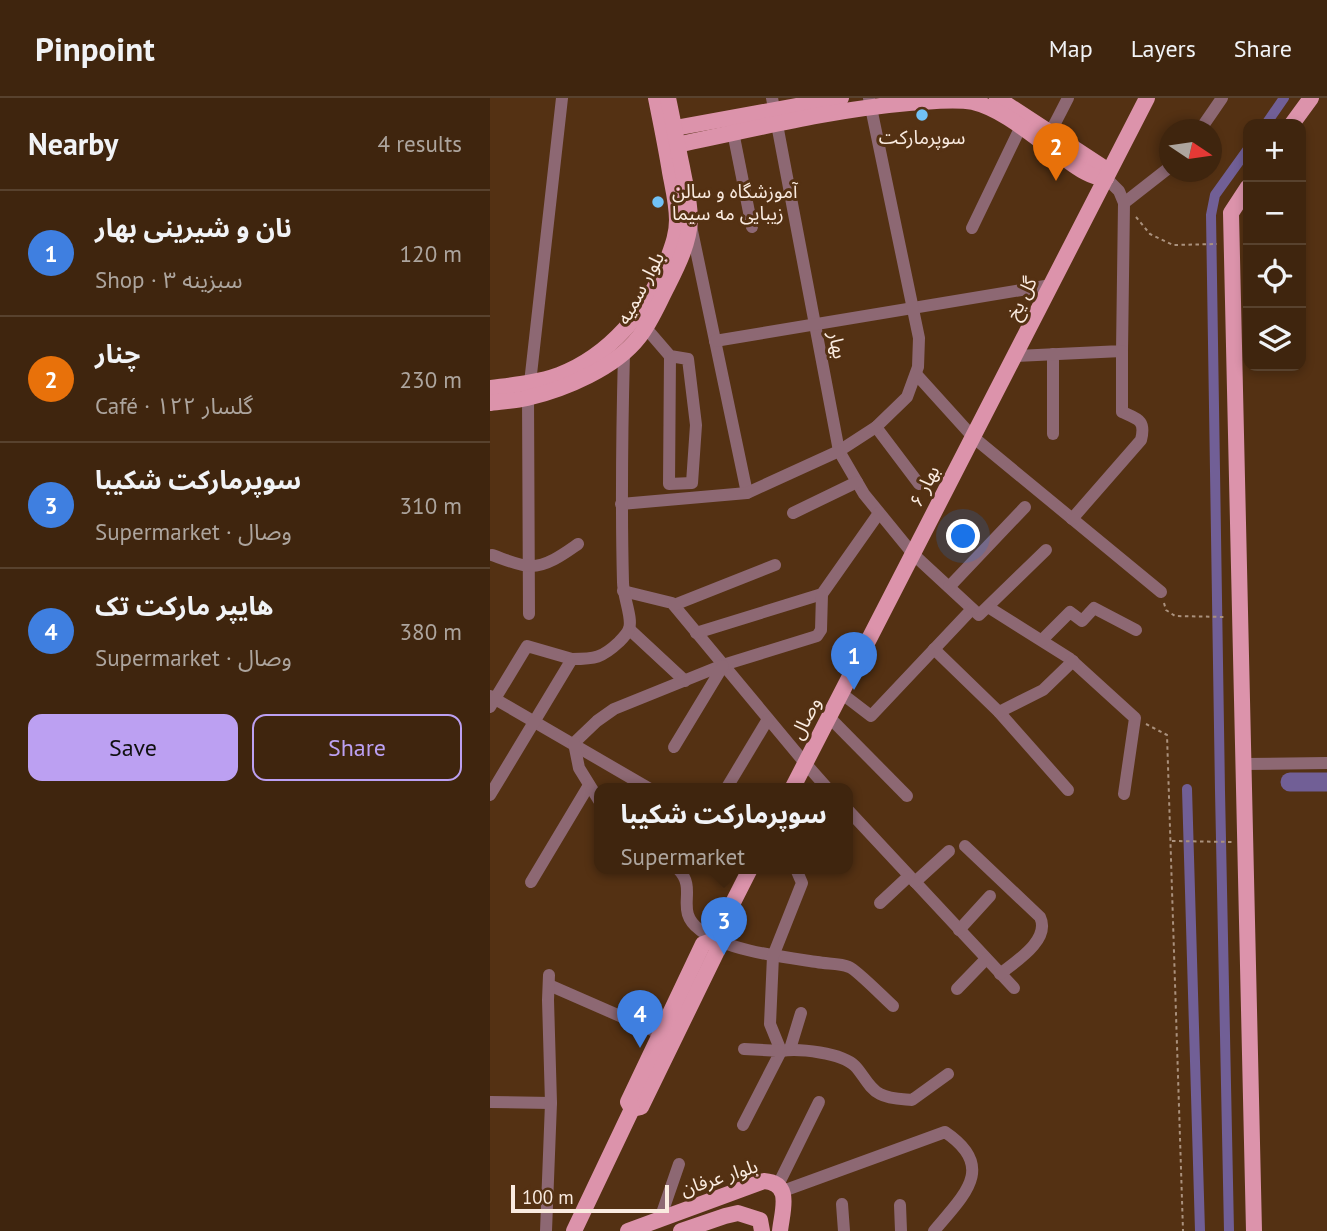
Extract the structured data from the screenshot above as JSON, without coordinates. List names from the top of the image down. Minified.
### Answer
{"streets":{"main road":["بلوار سمیه","گل یخ","بهار ۶","وصال","بلوار عرفان"],"street":["بهار"]},"crossings":[["گل یخ","بهار ۶"],["بهار","بهار ۶"],["بهار","وصال"],["بهار ۶","وصال"]],"places":["سوپرمارکت","آموزشگاه و سالن زیبایی مه سیما"],"scale_bar":"100 m","north":"right","page":{"header":"Pinpoint","nav":["Map","Layers","Share"],"heading":["Nearby","4 results"],"map_buttons":["+","−"],"pins":["2","1","3","4"],"list":[{"mark":"1","name":"نان و شیرینی بهار","note":"Shop · سبزینه ۳","value":"120 m"},{"mark":"2","name":"چنار","note":"Café · گلسار ۱۲۲","value":"230 m"},{"mark":"3","name":"سوپرمارکت شکیبا","note":"Supermarket · وصال","value":"310 m"},{"mark":"4","name":"هایپر مارکت تک","note":"Supermarket · وصال","value":"380 m"}],"buttons":["Save","Share"],"popup":["سوپرمارکت شکیبا","Supermarket"],"scale":"100 m"}}
